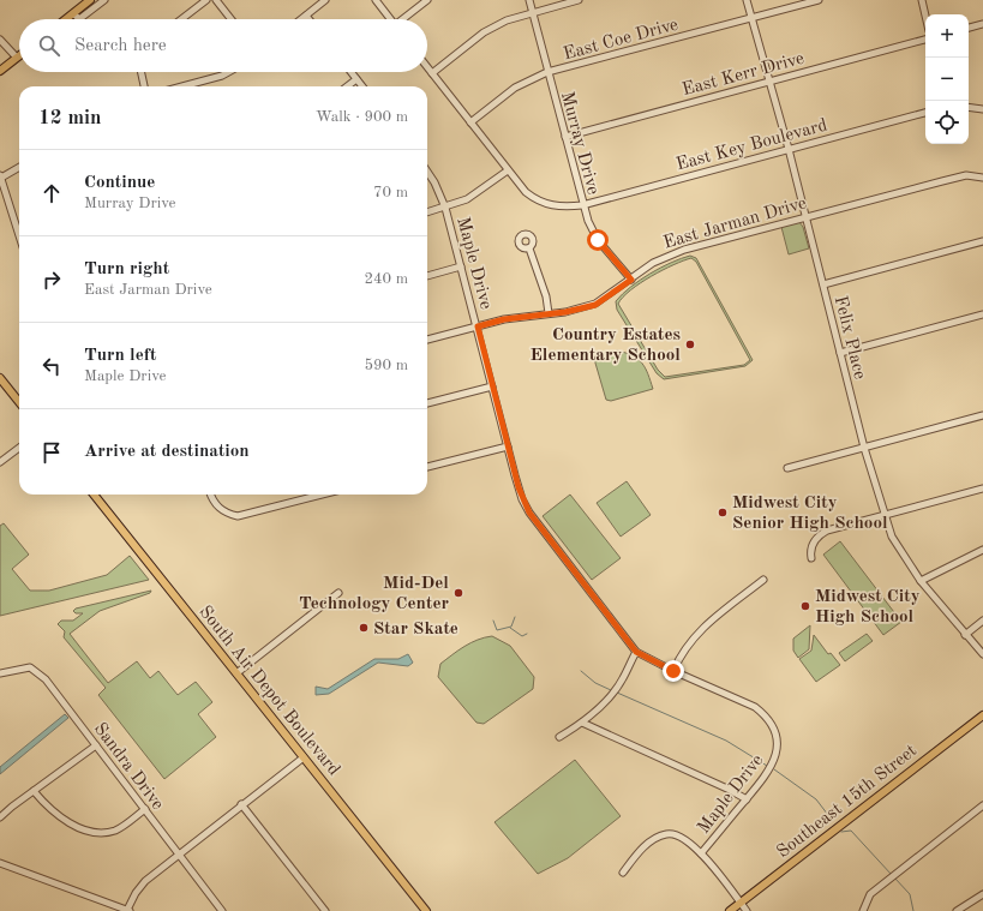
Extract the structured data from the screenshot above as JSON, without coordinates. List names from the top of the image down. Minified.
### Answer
{"streets":{"main road":["South Air Depot Boulevard","Southeast 15th Street"],"street":["East Coe Drive","East Kerr Drive","Murray Drive","East Key Boulevard","East Jarman Drive","Maple Drive","Felix Place","Sandra Drive"]},"crossings":[["East Coe Drive","Murray Drive"],["East Coe Drive","East Key Boulevard"],["East Coe Drive","Felix Place"],["East Kerr Drive","Murray Drive"],["East Kerr Drive","Felix Place"],["Murray Drive","East Key Boulevard"],["Murray Drive","East Jarman Drive"],["East Key Boulevard","Felix Place"],["East Jarman Drive","Maple Drive"],["East Jarman Drive","Felix Place"]],"places":["Country Estates Elementary School","Midwest City Senior High School","Mid-Del Technology Center","Midwest City High School","Star Skate"],"page":{"map_buttons":["+","−"],"search":"Search here","heading":["12 min","Walk · 900 m"],"list":[["Continue","Murray Drive","70 m"],["Turn right","East Jarman Drive","240 m"],["Turn left","Maple Drive","590 m"],"Arrive at destination"]}}
